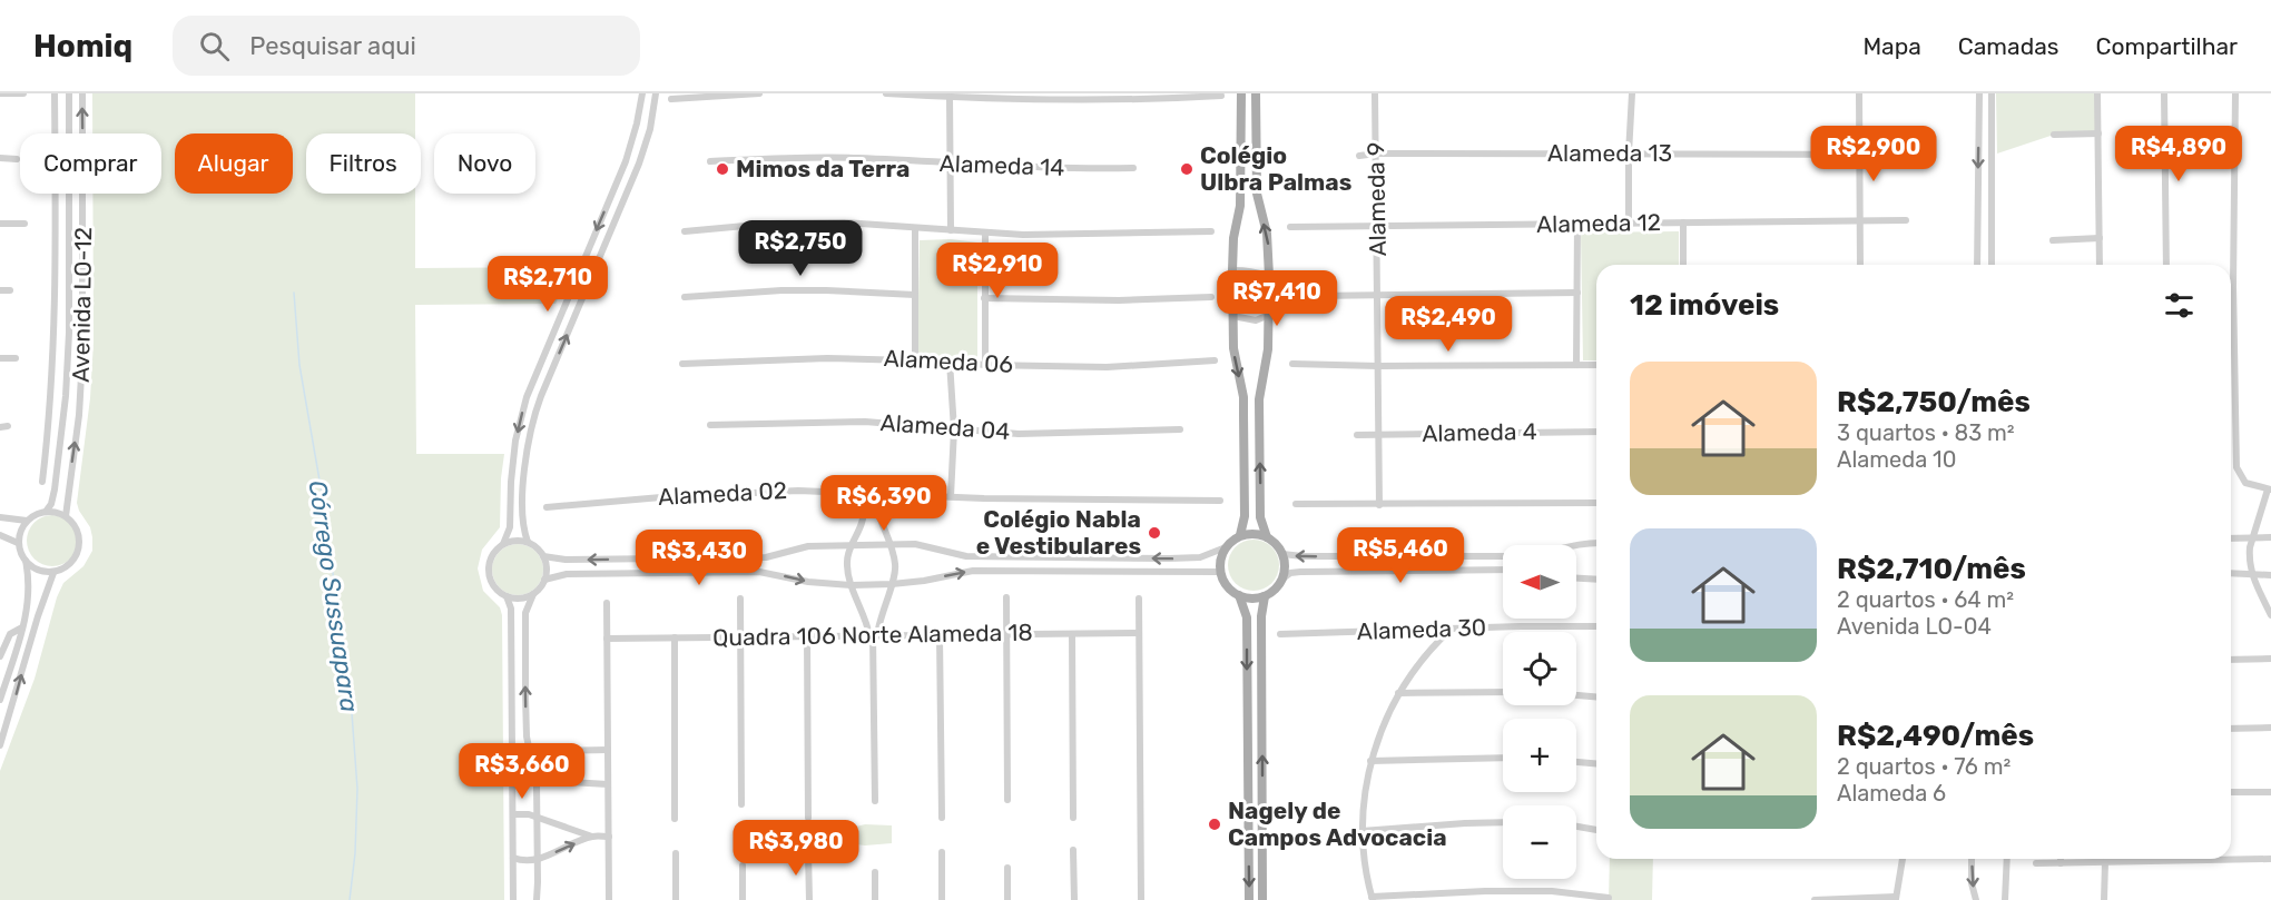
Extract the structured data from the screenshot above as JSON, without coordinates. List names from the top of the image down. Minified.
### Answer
{"streets":{"street":["Alameda 13","Alameda 14","Alameda 9","Alameda 12","Avenida LO-12","Alameda 06","Alameda 04","Alameda 4","Alameda 02","Alameda 30","Quadra 106 Norte Alameda 18"]},"crossings":[["Alameda 13","Alameda 9"],["Alameda 9","Alameda 12"],["Alameda 9","Alameda 4"]],"water":["Córrego Sussuapara"],"places":["Mimos da Terra","Colégio Ulbra Palmas","Colégio Nabla e Vestibulares","Nagely de Campos Advocacia"],"north":"left","page":{"header":"Homiq","search":"Pesquisar aqui","nav":["Mapa","Camadas","Compartilhar"],"price":["R$2,900","R$4,890","R$2,750","R$2,910","R$2,710","R$7,410","R$2,490","R$6,390","R$5,460","R$3,430","R$3,660","R$3,980"],"chip":["Comprar","Alugar","Filtros","Novo"],"heading":"12 imóveis","list":[{"name":"R$2,750/mês","note":"3 quartos · 83 m² · Alameda 10"},{"name":"R$2,710/mês","note":"2 quartos · 64 m² · Avenida LO-04"},{"name":"R$2,490/mês","note":"2 quartos · 76 m² · Alameda 6"}],"map_buttons":["+","−"]}}
